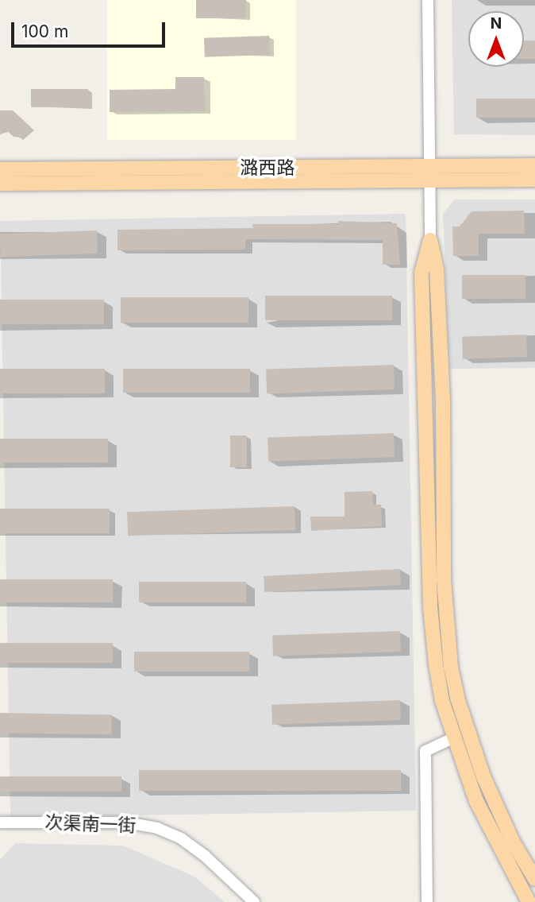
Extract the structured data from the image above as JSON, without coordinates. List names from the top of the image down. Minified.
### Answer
{"streets":{"main road":["潞西路"],"street":["次渠南一街"]},"scale_bar":"100 m","north":"top"}
